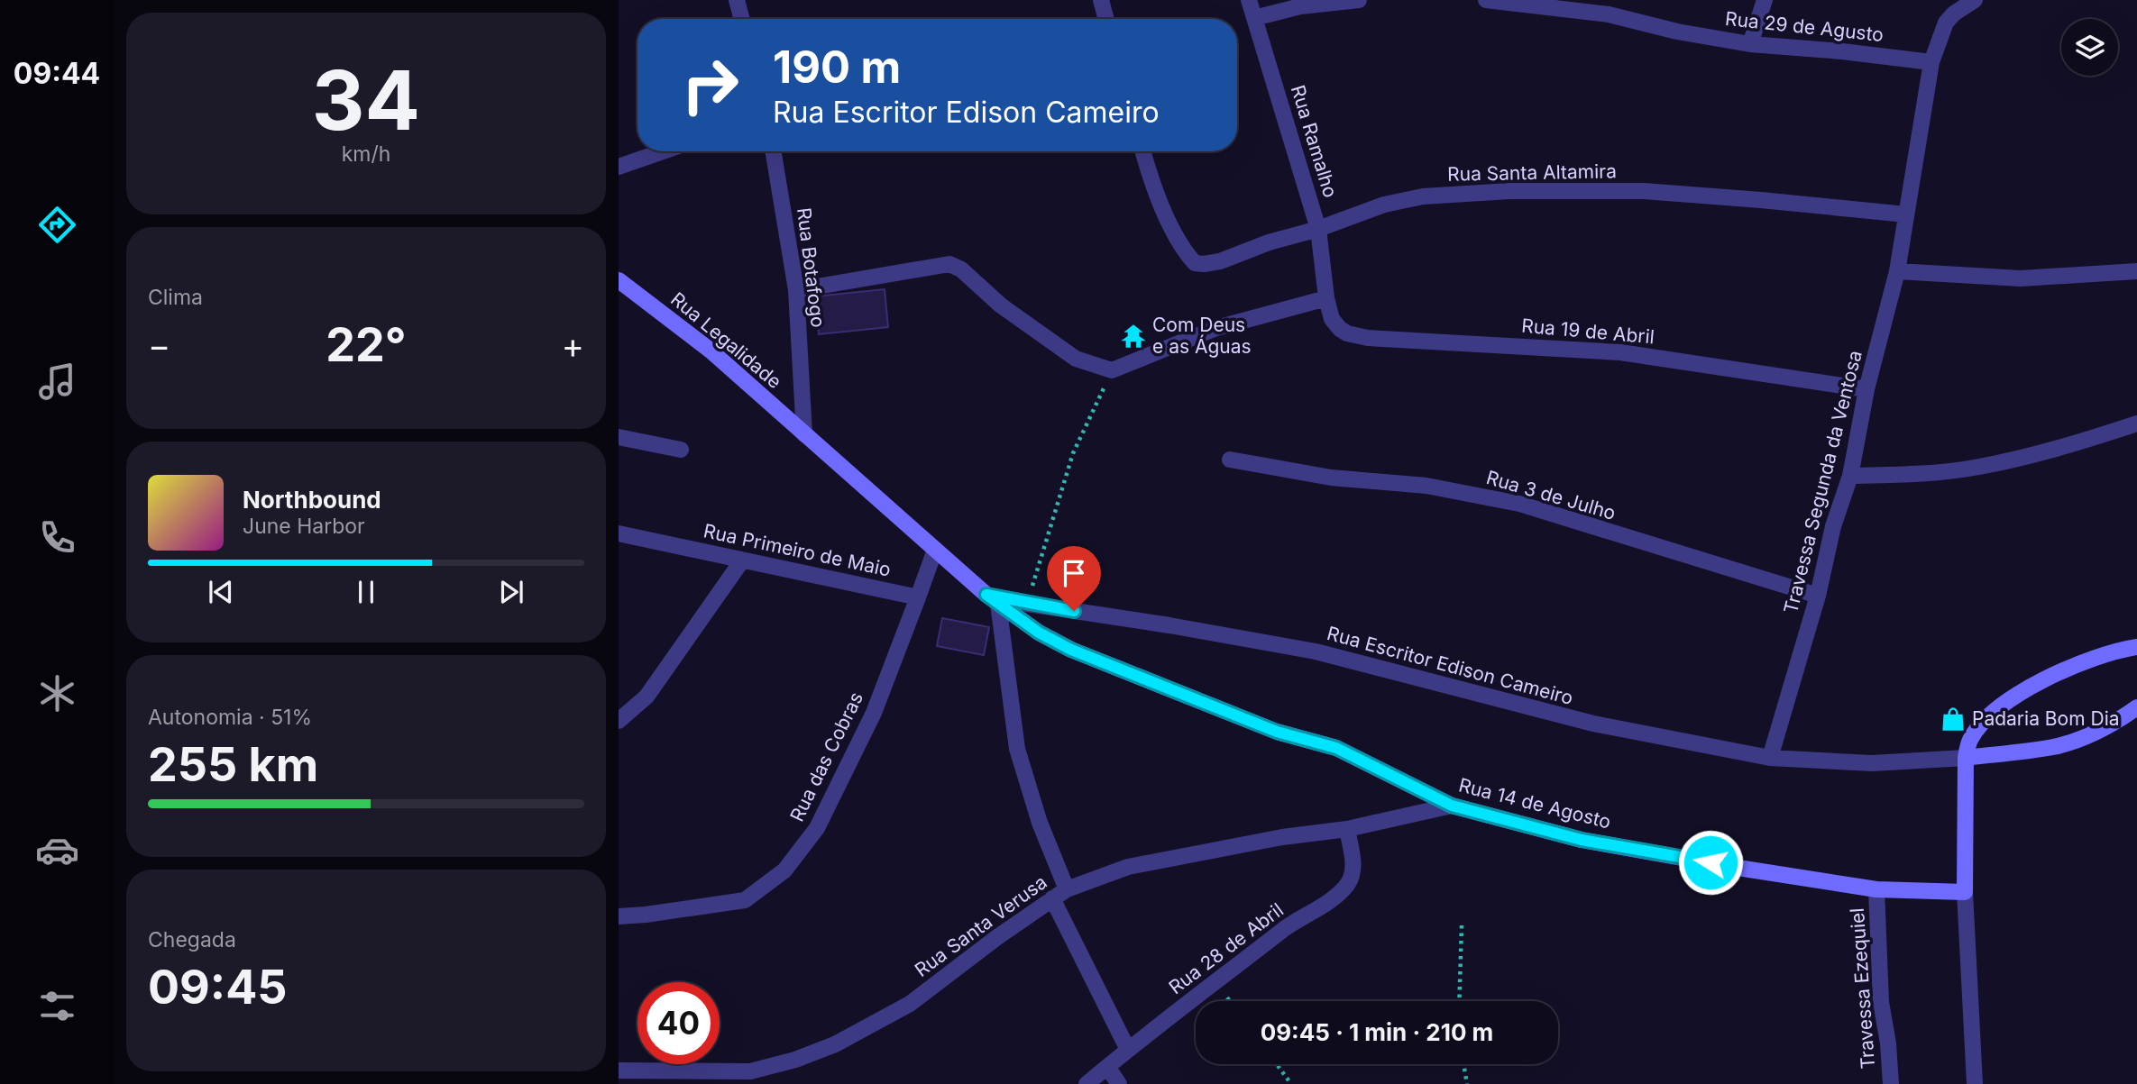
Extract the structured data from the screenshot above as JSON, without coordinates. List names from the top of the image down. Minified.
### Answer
{"streets":{"street":["Rua 29 de Agusto","Rua Ramalho","Rua Santa Altamira","Rua Botafogo","Rua 19 de Abril","Rua Legalidade","Travessa Segunda da Ventosa","Rua 3 de Julho","Rua Primeiro de Maio","Rua Escritor Edison Cameiro","Rua das Cobras","Rua 14 de Agosto","Rua Santa Verusa","Rua 28 de Abril","Travessa Ezequiel"]},"crossings":[["Rua 29 de Agusto","Travessa Segunda da Ventosa"],["Rua Ramalho","Rua Santa Altamira"],["Rua Ramalho","Rua 19 de Abril"],["Rua Santa Altamira","Travessa Segunda da Ventosa"],["Rua Botafogo","Rua Legalidade"],["Rua Botafogo","Rua Escritor Edison Cameiro"],["Rua 19 de Abril","Travessa Segunda da Ventosa"],["Rua Legalidade","Rua Escritor Edison Cameiro"],["Travessa Segunda da Ventosa","Rua 3 de Julho"],["Travessa Segunda da Ventosa","Rua Escritor Edison Cameiro"],["Rua Primeiro de Maio","Rua das Cobras"],["Rua Escritor Edison Cameiro","Rua 14 de Agosto"],["Rua 14 de Agosto","Rua Santa Verusa"],["Rua 14 de Agosto","Travessa Ezequiel"],["Rua Santa Verusa","Rua 28 de Abril"]],"places":{"temple":["Com Deus e as Águas"],"shop":["Padaria Bom Dia"]},"page":{"tabs":"09:44","tile":[["34","km/h"],"Clima",["Autonomia · 51%","255 km"],["Chegada","09:45"]],"turn":["190 m","Rua Escritor Edison Cameiro"],"heat":["−","22°","+"],"song":["Northbound","June Harbor"],"limit":"40","trip":"09:45 · 1 min · 210 m"}}
